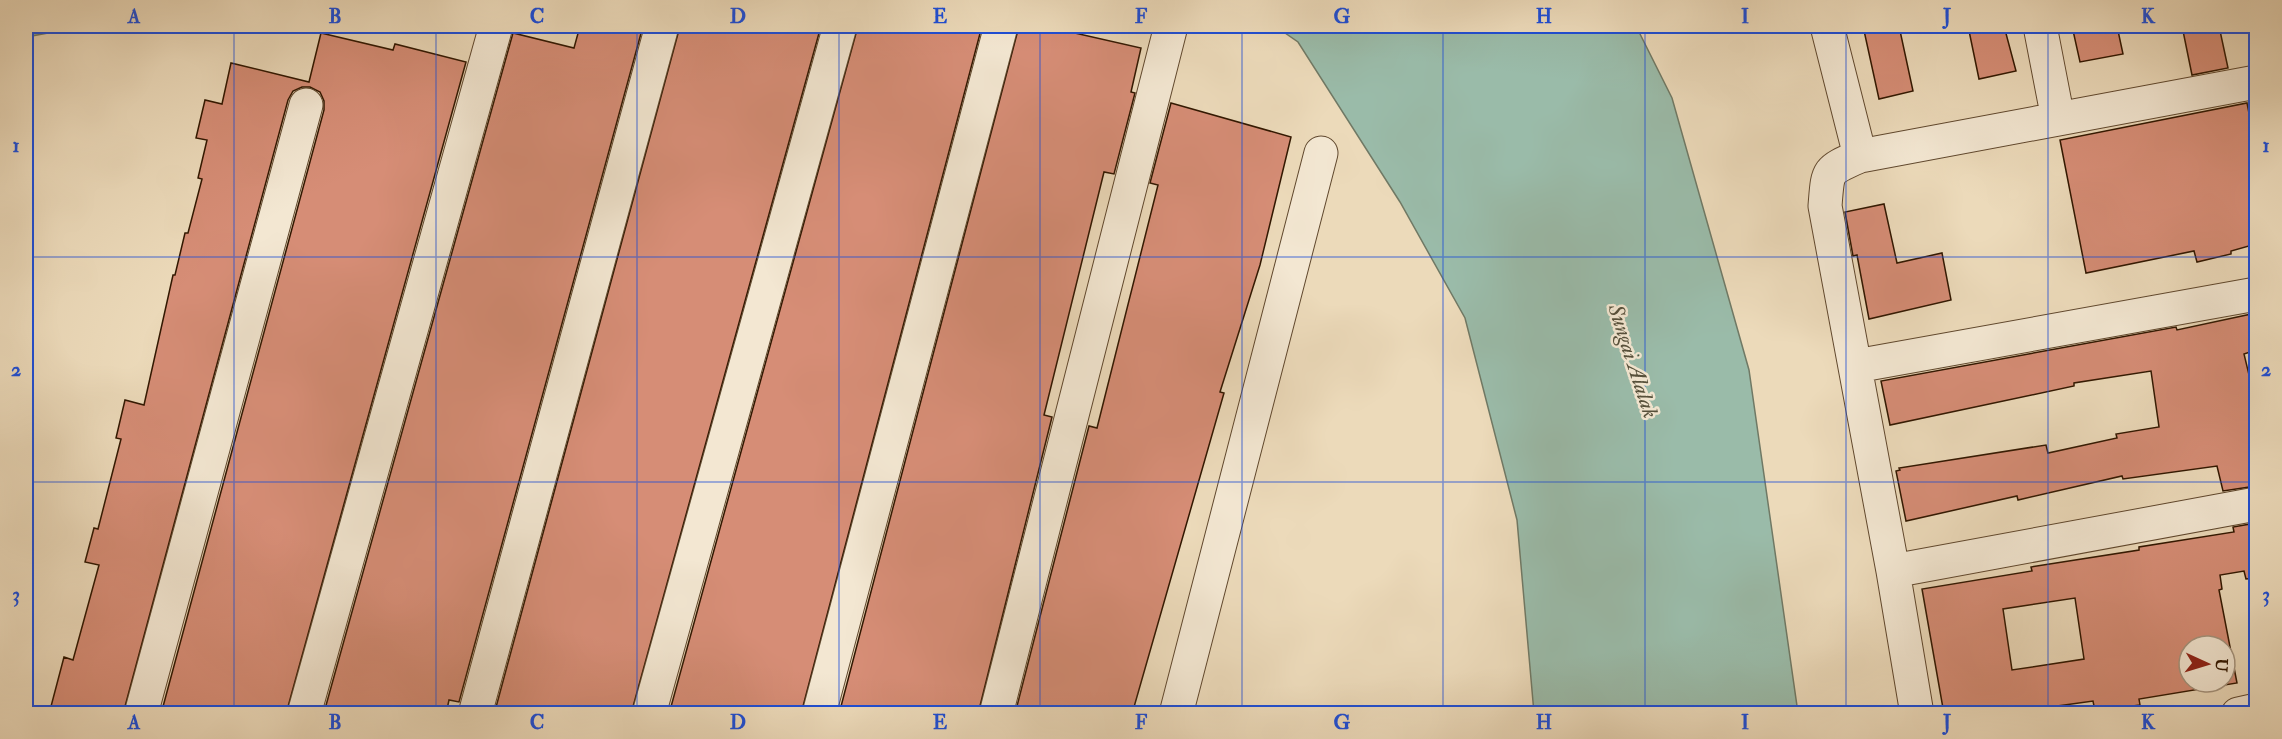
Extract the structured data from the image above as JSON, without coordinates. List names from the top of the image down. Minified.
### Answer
{"water":["Sungai Alalak"],"north":"right","grid":{"columns":["A","B","C","D","E","F","G","H","I","J","K"],"rows":["1","2","3"]}}
